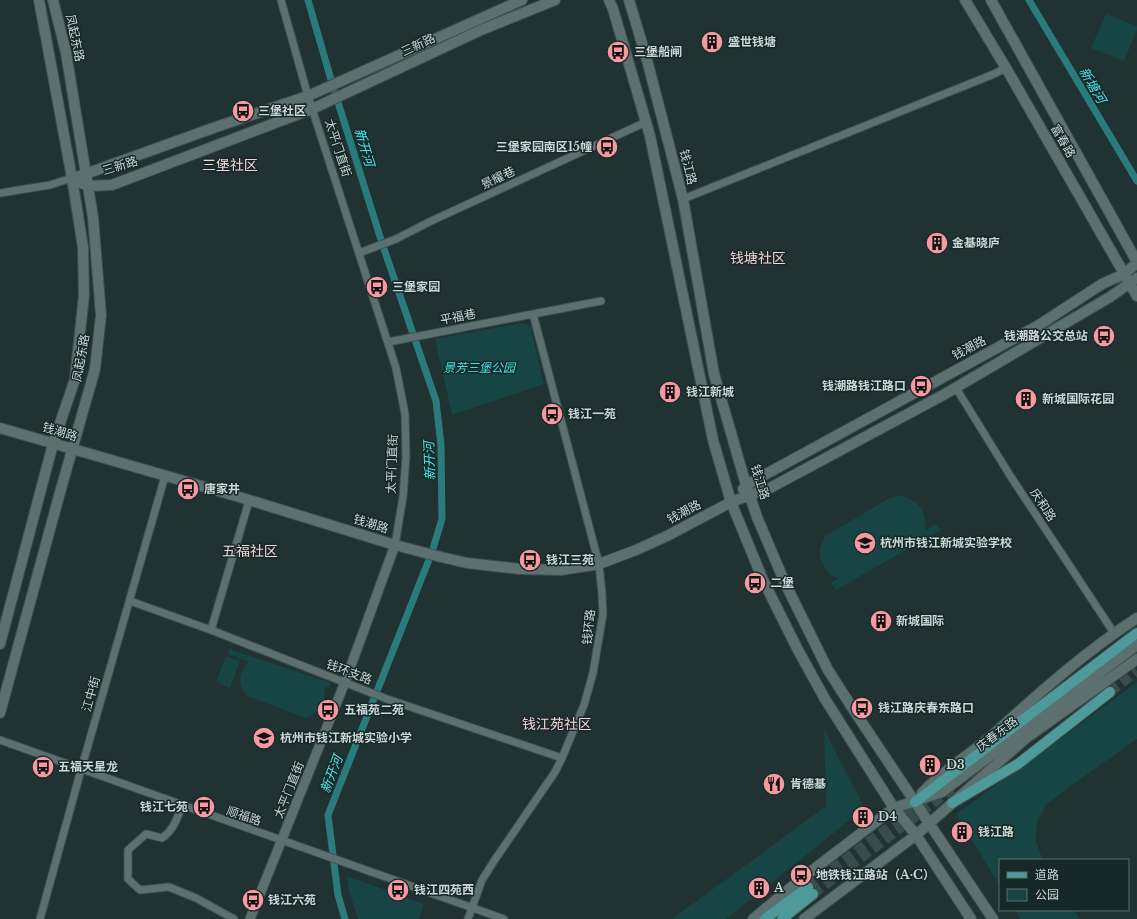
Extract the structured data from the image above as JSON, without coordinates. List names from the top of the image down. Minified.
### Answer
{"streets":{"main road":["凤起东路","三新路","富春路","钱江路","钱潮路","庆春东路"],"street":["太平门直街","景耀巷","平福巷","庆和路","钱环路","钱环支路","江中街","顺福路"]},"crossings":[["凤起东路","三新路"],["凤起东路","钱潮路"],["三新路","太平门直街"],["富春路","钱潮路"],["太平门直街","景耀巷"],["太平门直街","平福巷"],["太平门直街","钱潮路"],["太平门直街","钱环支路"],["太平门直街","顺福路"],["钱江路","钱潮路"],["钱江路","庆春东路"],["平福巷","钱环路"],["钱潮路","庆和路"],["钱潮路","钱环路"],["钱潮路","江中街"],["钱环路","钱环支路"],["钱环路","顺福路"],["钱环支路","江中街"],["江中街","顺福路"]],"districts":["三堡社区","钱塘社区","五福社区","钱江苑社区"],"water":["新塘河","新开河"],"parks":["景芳三堡公园"],"places":{"building":["盛世钱塘","金基晓庐","钱江新城","新城国际花园","新城国际","D3","D4","钱江路","A"],"bus stop":["三堡船闸","三堡社区","三堡家园南区15幢","三堡家园","钱潮路公交总站","钱潮路钱江路口","钱江一苑","唐家井","钱江三苑","二堡","钱江路庆春东路口","五福苑二苑","五福天星龙","钱江七苑","地铁钱江路站（A·C）","钱江四苑西","钱江六苑"],"school or university":["杭州市钱江新城实验学校","杭州市钱江新城实验小学"],"restaurant":["肯德基"]},"legend":["道路","公园"]}
